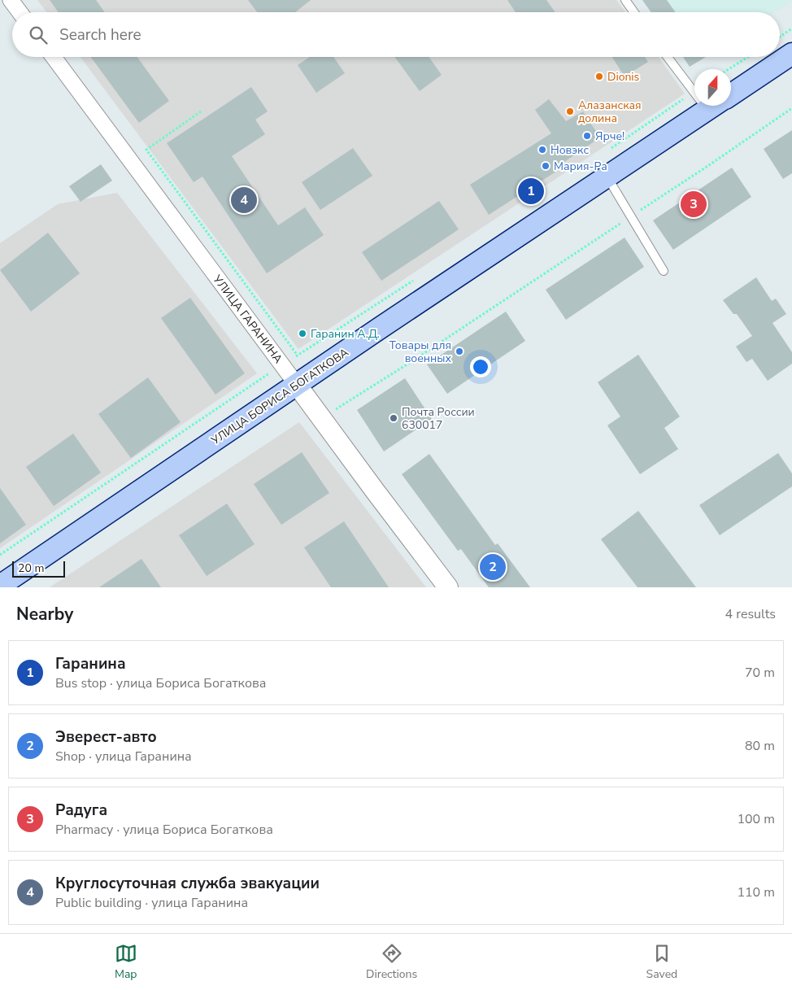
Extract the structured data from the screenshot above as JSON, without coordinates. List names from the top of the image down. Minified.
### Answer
{"streets":{"main road":["УЛИЦА БОРИСА БОГАТКОВА"],"street":["УЛИЦА ГАРАНИНА"]},"crossings":[["УЛИЦА ГАРАНИНА","УЛИЦА БОРИСА БОГАТКОВА"]],"places":["Dionis","Алазанская долина","Ярче!","Новэкс","Мария-Ра","Гаранин А.Д.","Товары для военных","Почта России 630017"],"scale_bar":"20 m","north":"top","page":{"search":"Search here","pins":["1","4","3","2"],"scale":"20 m","heading":["Nearby","4 results"],"list":[{"mark":"1","name":"Гаранина","note":"Bus stop · улица Бориса Богаткова","value":"70 m"},{"mark":"2","name":"Эверест-авто","note":"Shop · улица Гаранина","value":"80 m"},{"mark":"3","name":"Радуга","note":"Pharmacy · улица Бориса Богаткова","value":"100 m"},{"mark":"4","name":"Круглосуточная служба эвакуации","note":"Public building · улица Гаранина","value":"110 m"}],"nav":["Map","Directions","Saved"]}}
